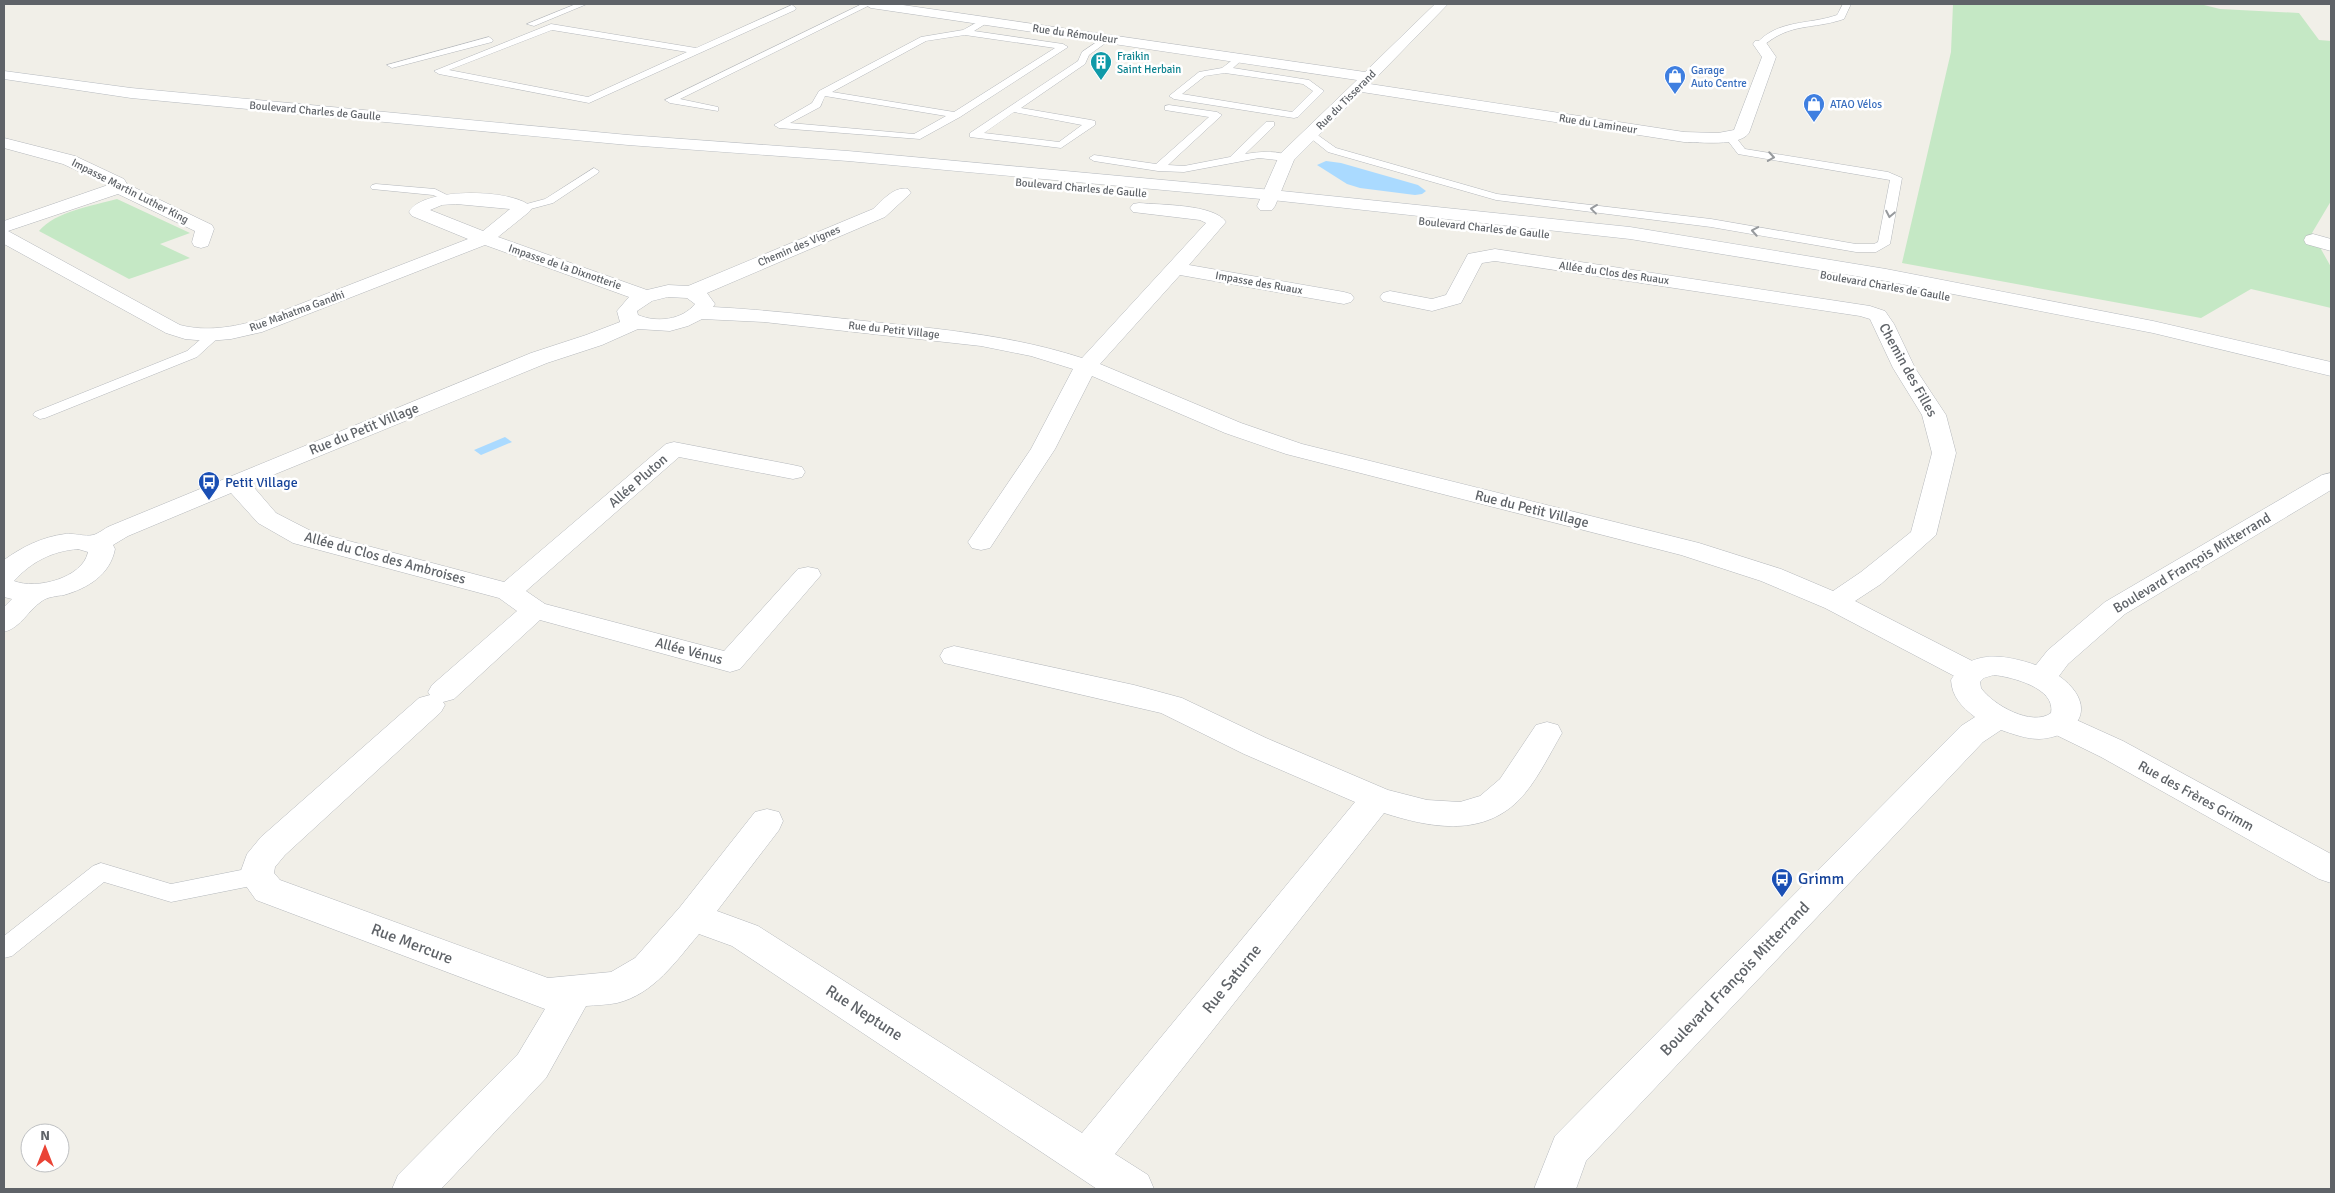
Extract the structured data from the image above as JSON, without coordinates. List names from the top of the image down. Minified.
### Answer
{"streets":{"street":["Rue du Rémouleur","Rue du Tisserand","Boulevard Charles de Gaulle","Rue du Lamineur","Impasse Martin Luther King","Chemin des Vignes","Impasse de la Dixnotterie","Allée du Clos des Ruaux","Impasse des Ruaux","Rue Mahatma Gandhi","Rue du Petit Village","Chemin des Filles","Allée Pluton","Allée du Clos des Ambroises","Boulevard François Mitterrand","Allée Vénus","Rue des Frères Grimm","Rue Mercure","Rue Saturne","Rue Neptune"]},"crossings":[["Rue du Rémouleur","Rue du Tisserand"],["Rue du Rémouleur","Rue du Lamineur"],["Rue du Tisserand","Boulevard Charles de Gaulle"],["Rue du Tisserand","Rue du Lamineur"],["Chemin des Vignes","Rue du Petit Village"],["Impasse de la Dixnotterie","Rue Mahatma Gandhi"],["Impasse de la Dixnotterie","Rue du Petit Village"],["Allée du Clos des Ruaux","Chemin des Filles"],["Rue du Petit Village","Chemin des Filles"],["Rue du Petit Village","Allée du Clos des Ambroises"],["Allée Pluton","Allée du Clos des Ambroises"],["Allée Pluton","Allée Vénus"],["Allée du Clos des Ambroises","Allée Vénus"],["Rue Mercure","Rue Neptune"],["Rue Saturne","Rue Neptune"]],"places":{"building":["Fraikin Saint Herbain"],"shop":["Garage Auto Centre","ATAO Vélos"],"bus stop":["Petit Village","Grimm"]},"north":"top"}
